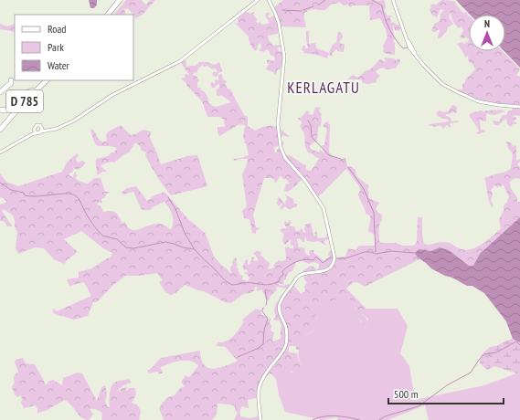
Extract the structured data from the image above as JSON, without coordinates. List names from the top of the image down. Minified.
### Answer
{"streets":{"highway":["D 785"]},"districts":["KERLAGATU"],"legend":["Road","Park","Water"],"scale_bar":"500 m","north":"top"}
